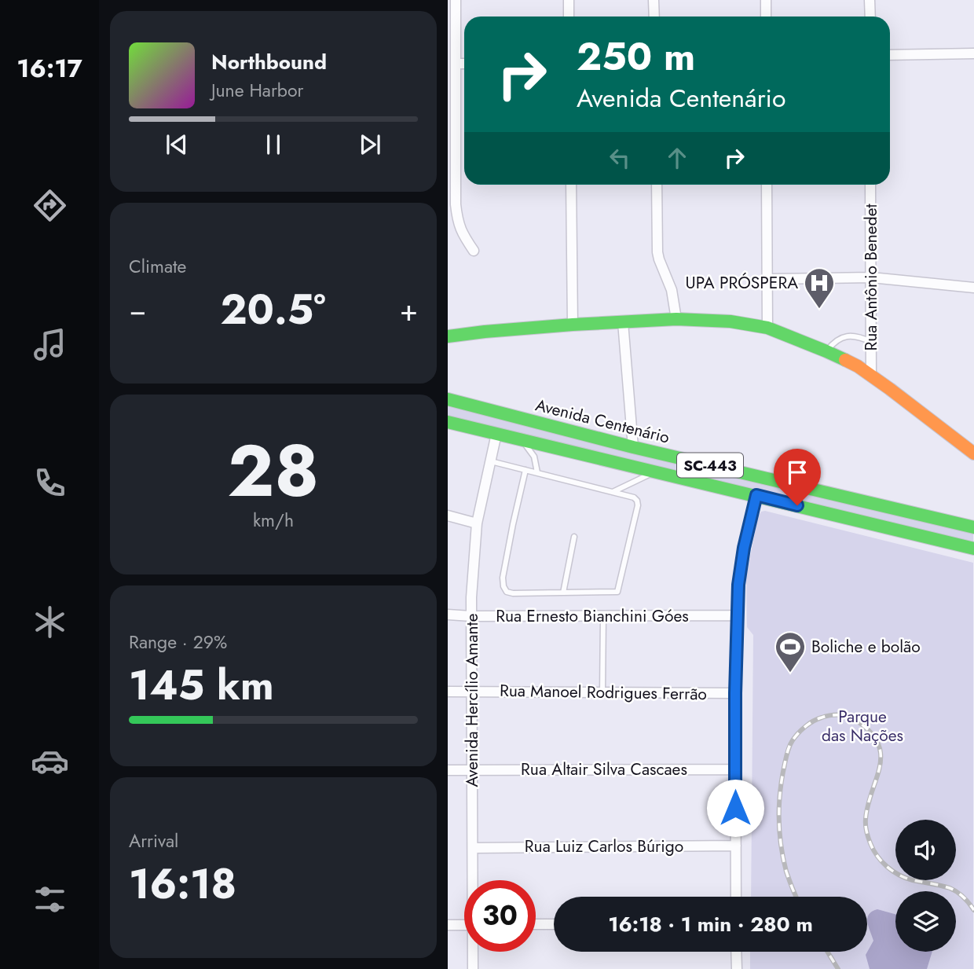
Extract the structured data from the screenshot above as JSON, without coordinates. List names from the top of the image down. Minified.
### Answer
{"streets":{"main road":["Avenida Centenário","SC-443"],"street":["Rua Antônio Benedet","Rua Ernesto Bianchini Góes","Rua Manoel Rodrigues Ferrão","Avenida Hercílio Amante","Rua Altair Silva Cascaes","Rua Luiz Carlos Búrigo"]},"crossings":[["Rua Ernesto Bianchini Góes","Avenida Hercílio Amante"],["Rua Manoel Rodrigues Ferrão","Avenida Hercílio Amante"],["Avenida Hercílio Amante","Rua Altair Silva Cascaes"],["Avenida Hercílio Amante","Rua Luiz Carlos Búrigo"]],"parks":["Parque das Nações"],"places":{"hospital":["UPA PRÓSPERA"],"sports":["Boliche e bolão"]},"page":{"tabs":"16:17","turn":["250 m","Avenida Centenário"],"song":["Northbound","June Harbor"],"tile":["Climate",["28","km/h"],["Range · 29%","145 km"],["Arrival","16:18"]],"heat":["−","20.5°","+"],"limit":"30","trip":"16:18 · 1 min · 280 m"}}
